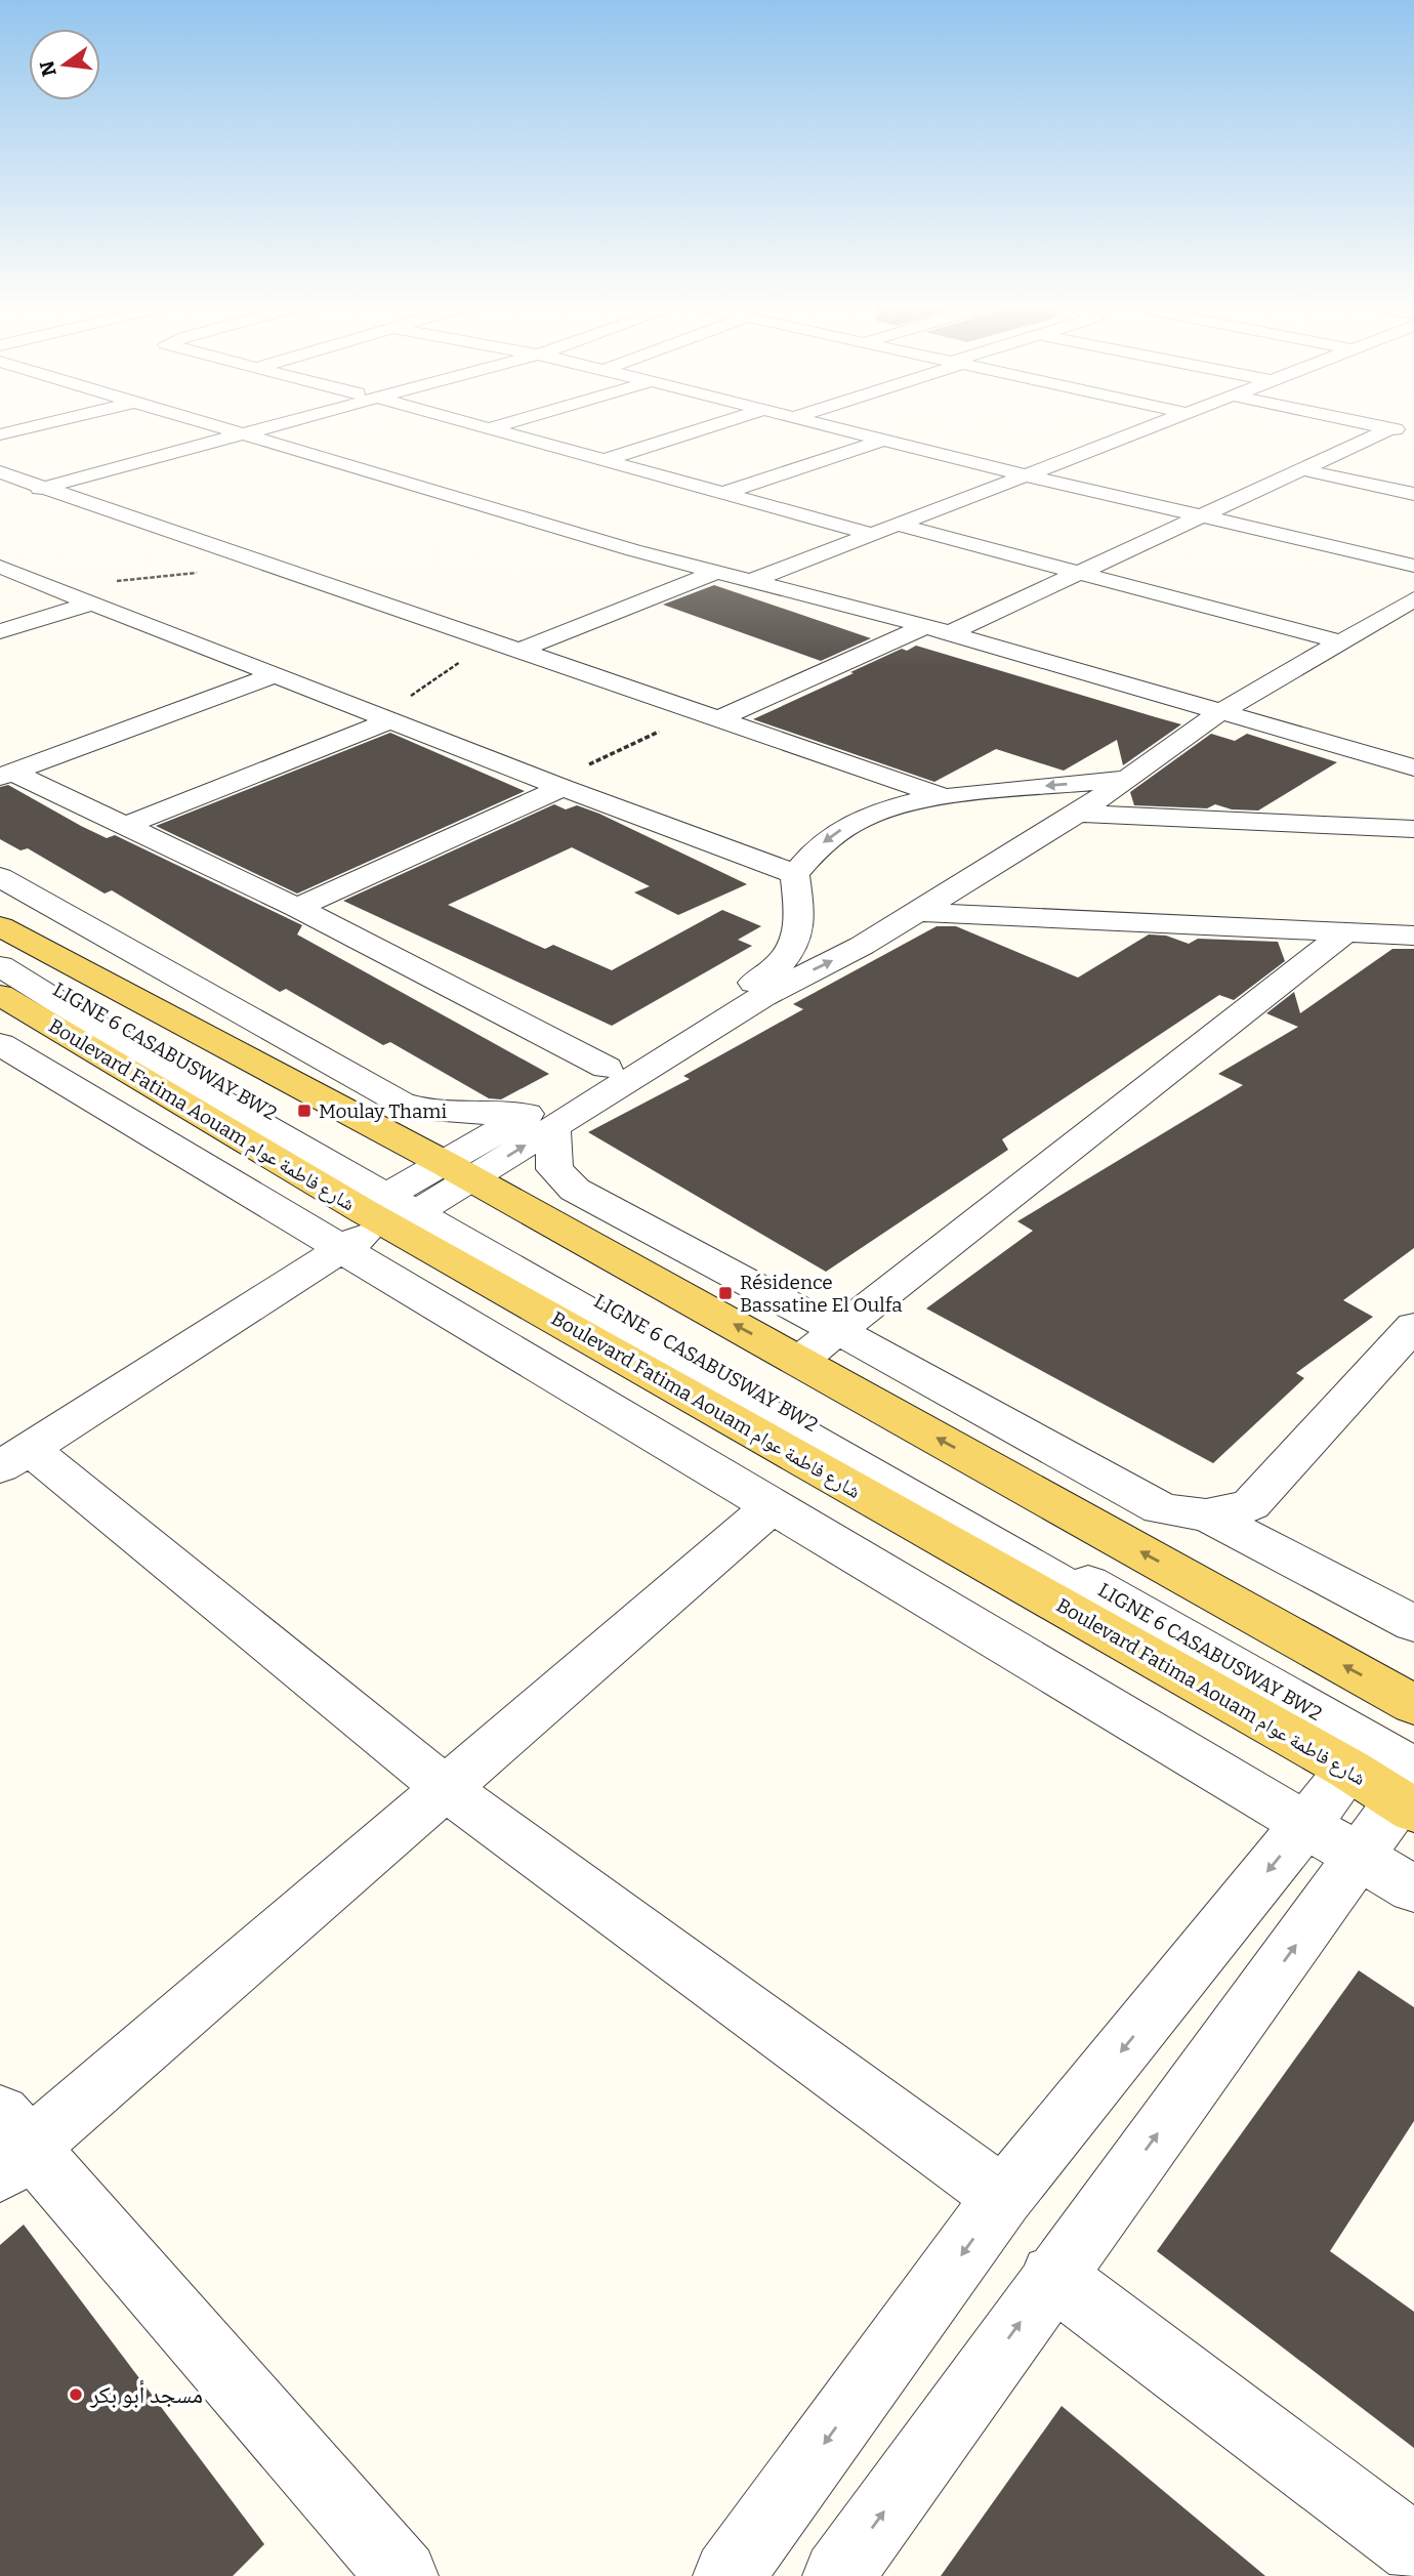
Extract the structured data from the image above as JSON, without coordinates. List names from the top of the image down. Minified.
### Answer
{"streets":{"main road":["Boulevard Fatima Aouam شارع فاطمة عوام"],"street":["LIGNE 6 CASABUSWAY BW2"]},"crossings":[["LIGNE 6 CASABUSWAY BW2","Boulevard Fatima Aouam شارع فاطمة عوام"]],"places":{"transit":["Moulay Thami","Résidence Bassatine El Oulfa"],"other":["مسجد أبو بكر"]},"north":"left"}
